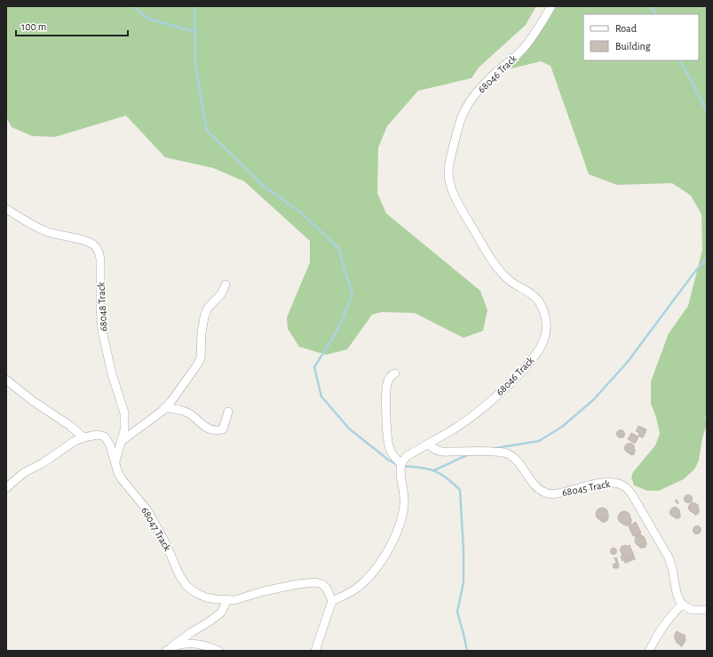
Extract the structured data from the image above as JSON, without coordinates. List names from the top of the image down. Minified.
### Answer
{"streets":{"street":["68046 Track","68048 Track","68045 Track","68047 Track"]},"crossings":[["68046 Track","68045 Track"],["68048 Track","68047 Track"]],"legend":["Road","Building"],"scale_bar":"100 m"}
